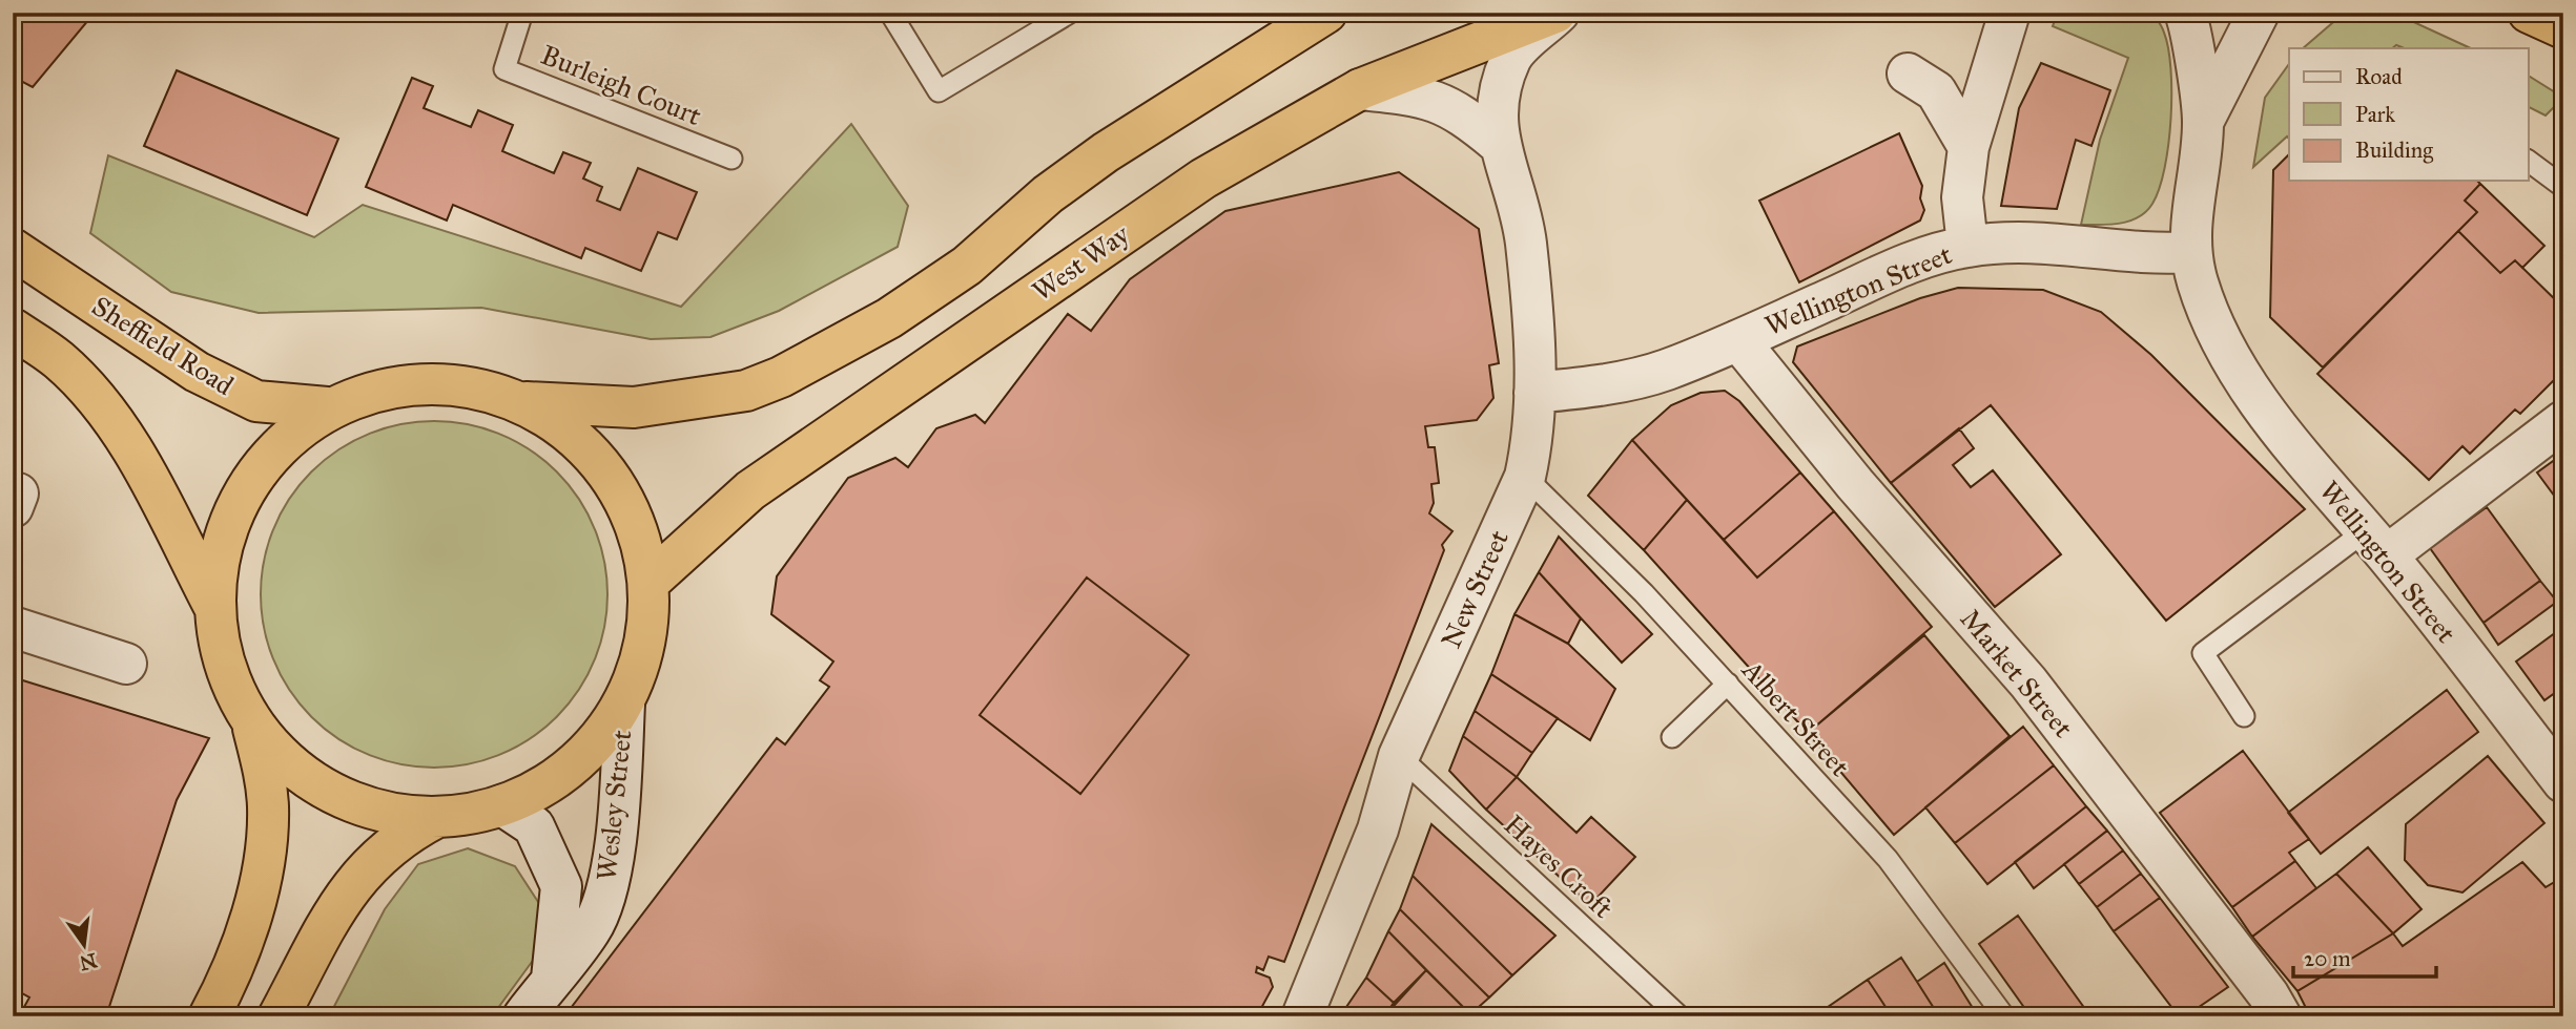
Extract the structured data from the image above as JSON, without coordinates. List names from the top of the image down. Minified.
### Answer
{"streets":{"highway":["West Way","Sheffield Road"],"street":["Wellington Street","New Street","Market Street","Wesley Street"],"lane":["Burleigh Court","Albert Street","Hayes Croft"]},"crossings":[["West Way","New Street"],["Wellington Street","New Street"],["Wellington Street","Market Street"],["New Street","Albert Street"],["New Street","Hayes Croft"]],"legend":["Road","Park","Building"],"scale_bar":"20 m","north":"bottom"}
